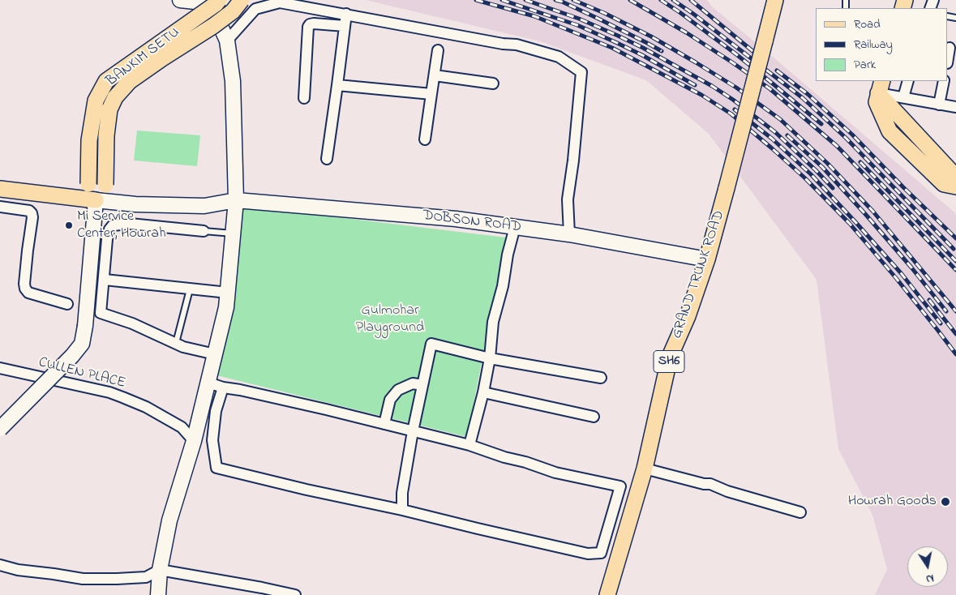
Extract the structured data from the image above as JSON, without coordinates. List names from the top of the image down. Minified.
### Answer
{"streets":{"main road":["BANKIM SETU","DOBSON ROAD","GRAND TRUNK ROAD","SH6"],"street":["CULLEN PLACE"]},"crossings":[["BANKIM SETU","DOBSON ROAD"],["DOBSON ROAD","GRAND TRUNK ROAD"]],"parks":["Gulmohar Playground"],"places":["Mi Service Center, Howrah","Howrah Goods"],"legend":["Road","Railway","Park"],"north":"bottom"}
